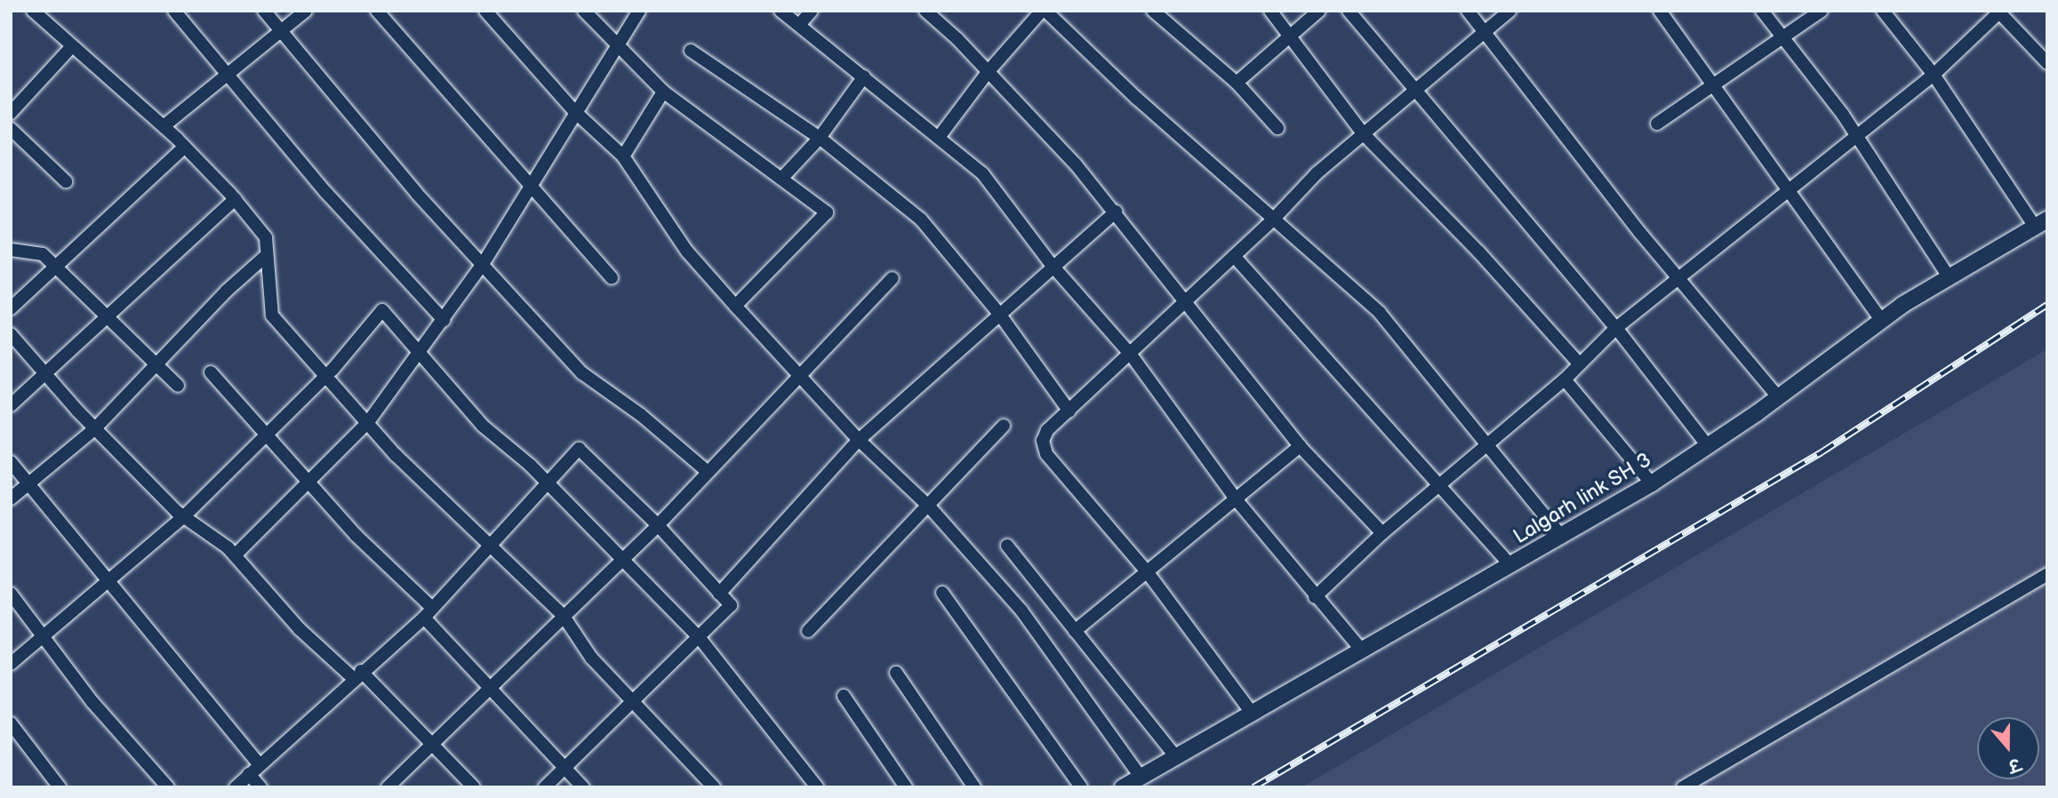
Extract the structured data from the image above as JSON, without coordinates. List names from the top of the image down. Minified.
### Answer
{"streets":{"street":["Lalgarh link SH 3"]},"north":"bottom"}
